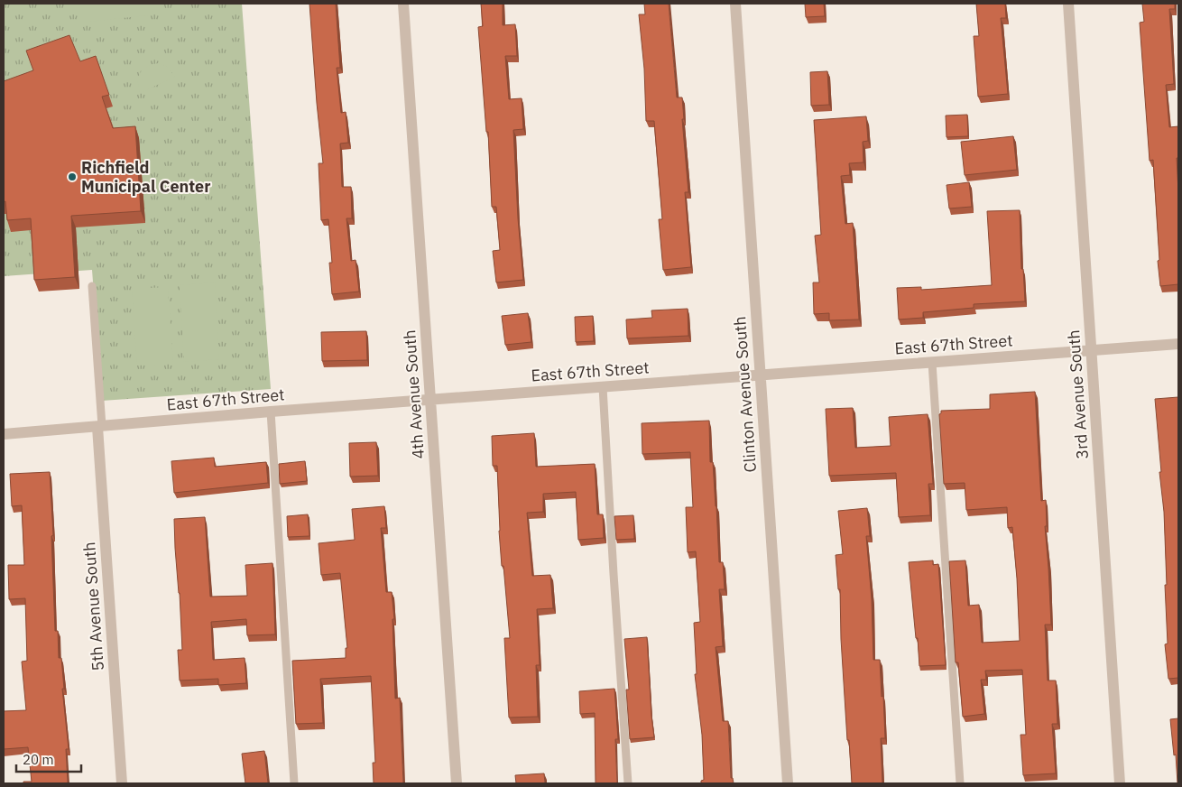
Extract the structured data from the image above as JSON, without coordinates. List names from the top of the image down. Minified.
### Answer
{"streets":{"street":["East 67th Street","4th Avenue South","Clinton Avenue South","3rd Avenue South","5th Avenue South"]},"crossings":[["East 67th Street","4th Avenue South"],["East 67th Street","Clinton Avenue South"],["East 67th Street","3rd Avenue South"],["East 67th Street","5th Avenue South"]],"places":["Richfield Municipal Center"],"scale_bar":"20 m"}
